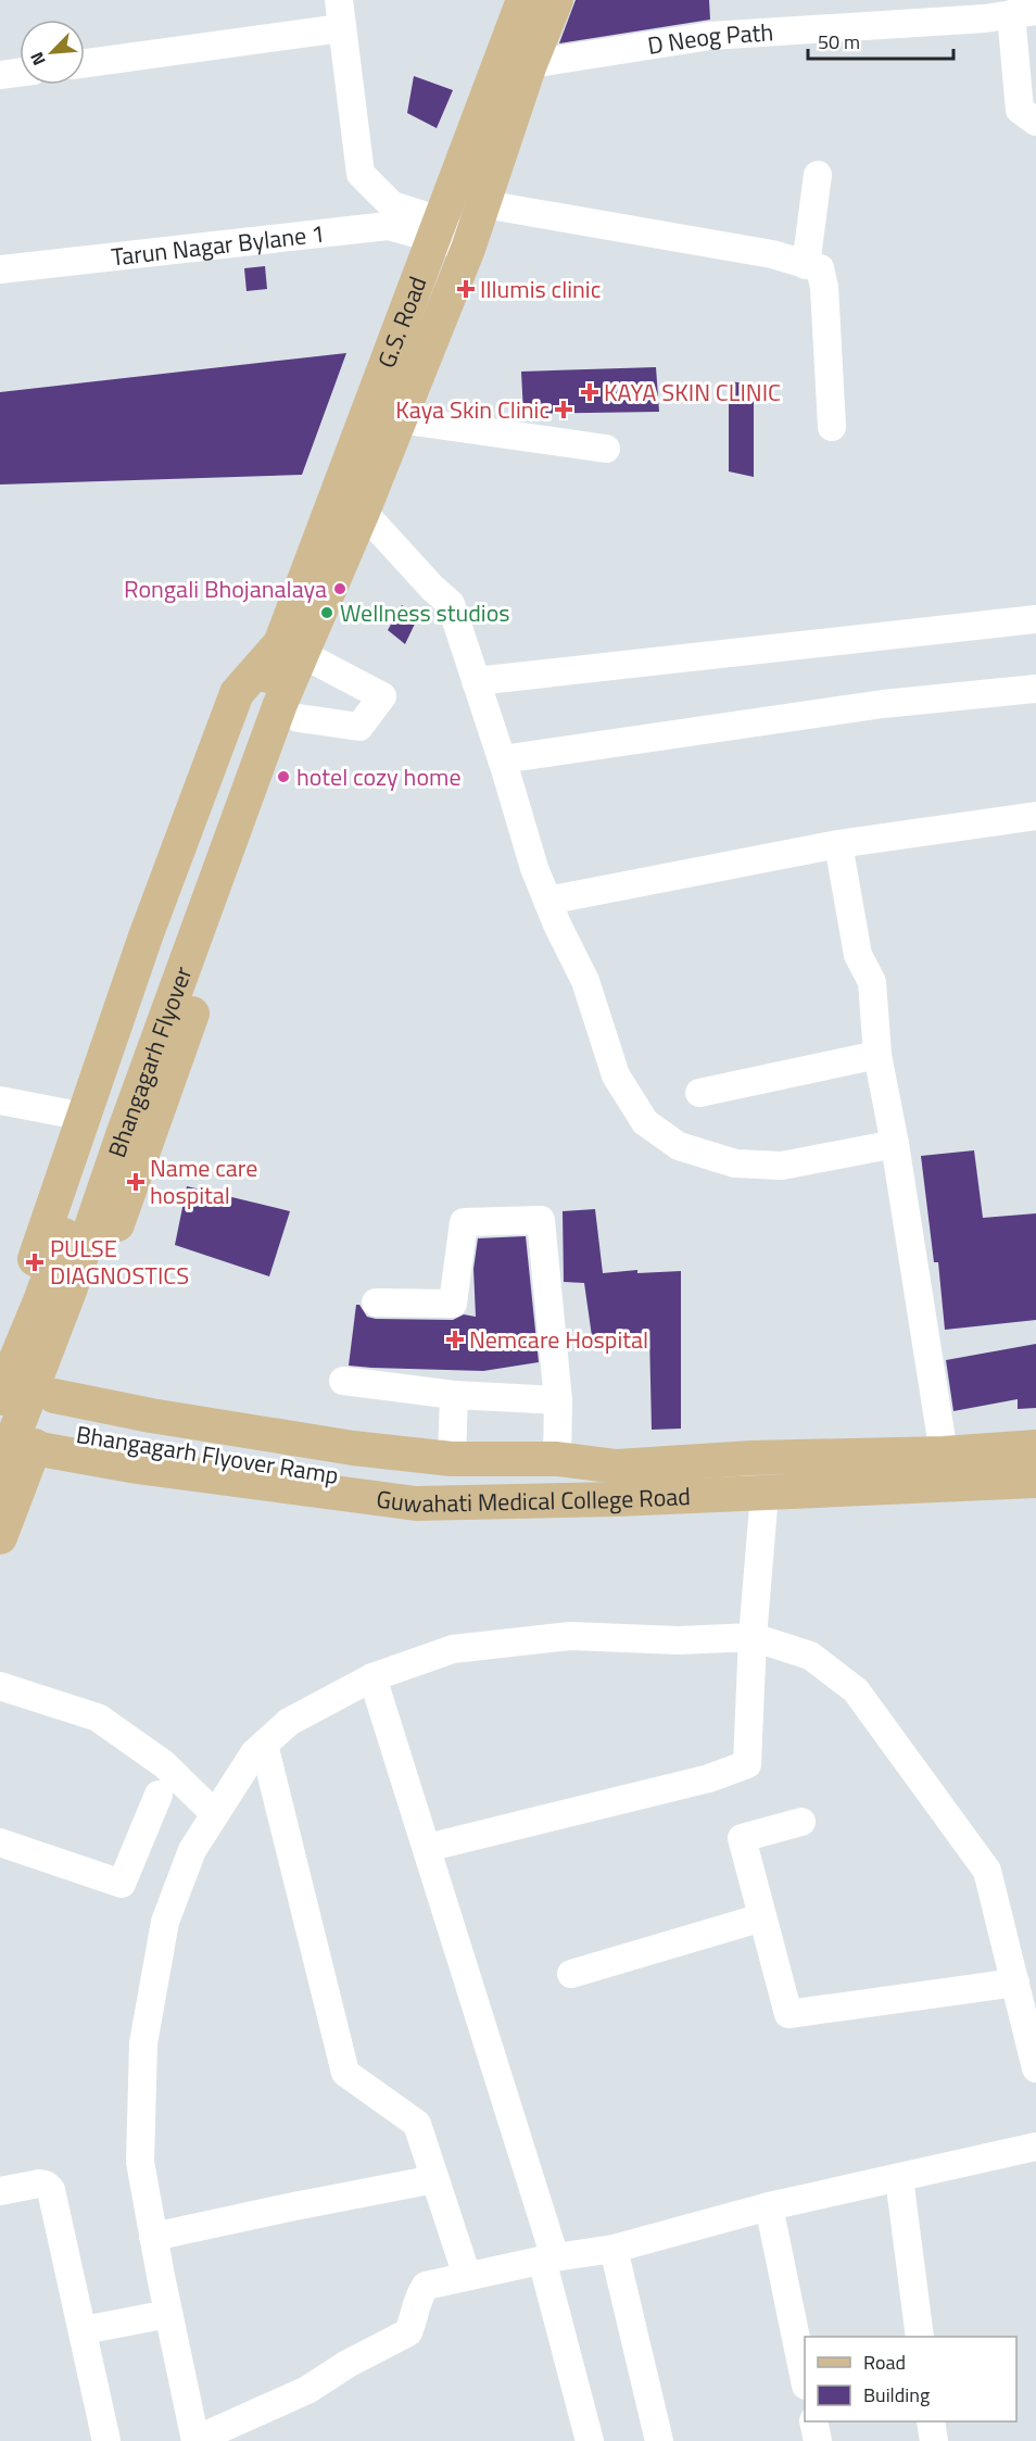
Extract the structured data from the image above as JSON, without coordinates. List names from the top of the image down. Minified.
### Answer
{"streets":{"main road":["G.S. Road","Bhangagarh Flyover","Bhangagarh Flyover Ramp","Guwahati Medical College Road"],"street":["D Neog Path","Tarun Nagar Bylane 1"]},"crossings":[["Tarun Nagar Bylane 1","G.S. Road"],["Bhangagarh Flyover","Bhangagarh Flyover Ramp"],["Bhangagarh Flyover","Guwahati Medical College Road"],["Bhangagarh Flyover Ramp","Guwahati Medical College Road"]],"places":{"health":["Illumis clinic","KAYA SKIN CLINIC","Kaya Skin Clinic","Name care hospital","PULSE DIAGNOSTICS","Nemcare Hospital"],"other":["Rongali Bhojanalaya","Wellness studios","hotel cozy home"]},"legend":["Road","Building"],"scale_bar":"50 m","north":"bottom left"}
